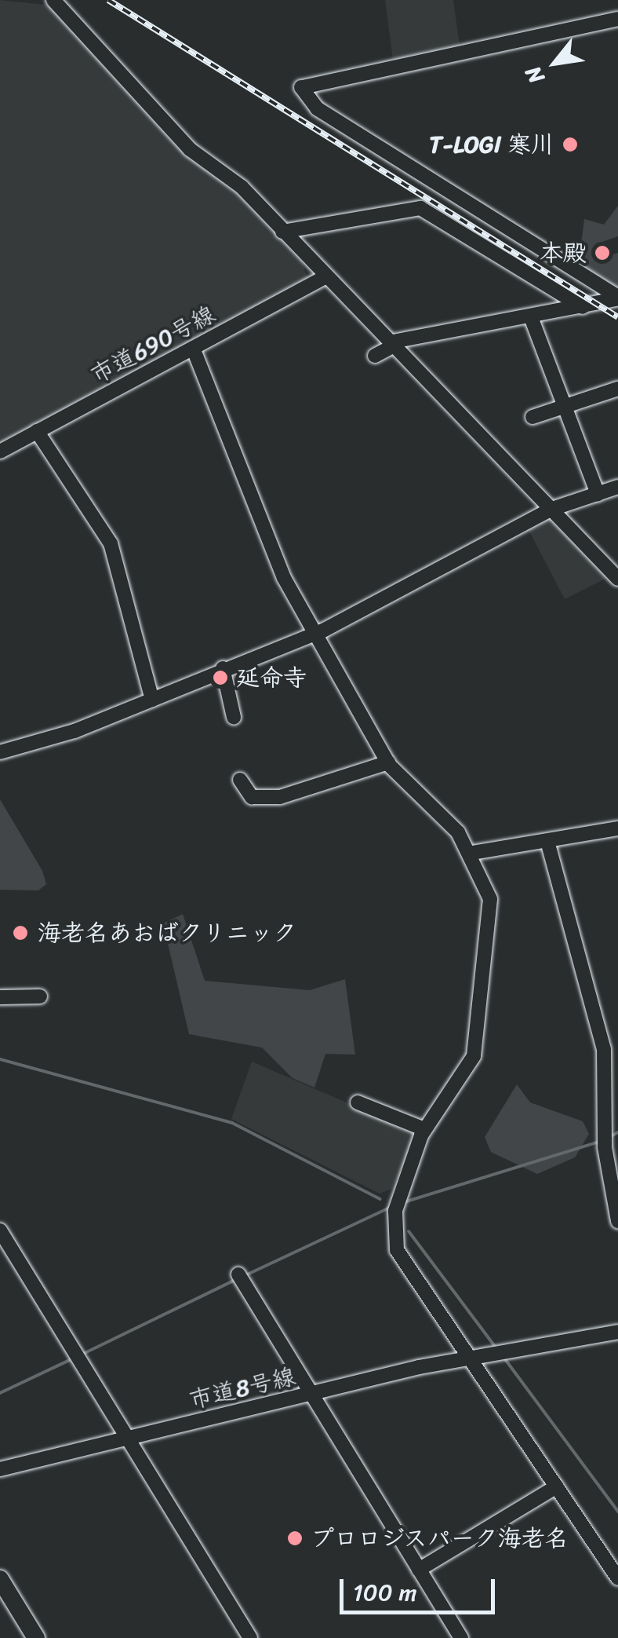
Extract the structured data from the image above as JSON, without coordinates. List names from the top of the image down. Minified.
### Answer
{"streets":{"street":["市道690号線","市道8号線"]},"places":["T-LOGI 寒川","本殿","延命寺","海老名あおばクリニック","プロロジスパーク海老名"],"scale_bar":"100 m","north":"bottom left"}
